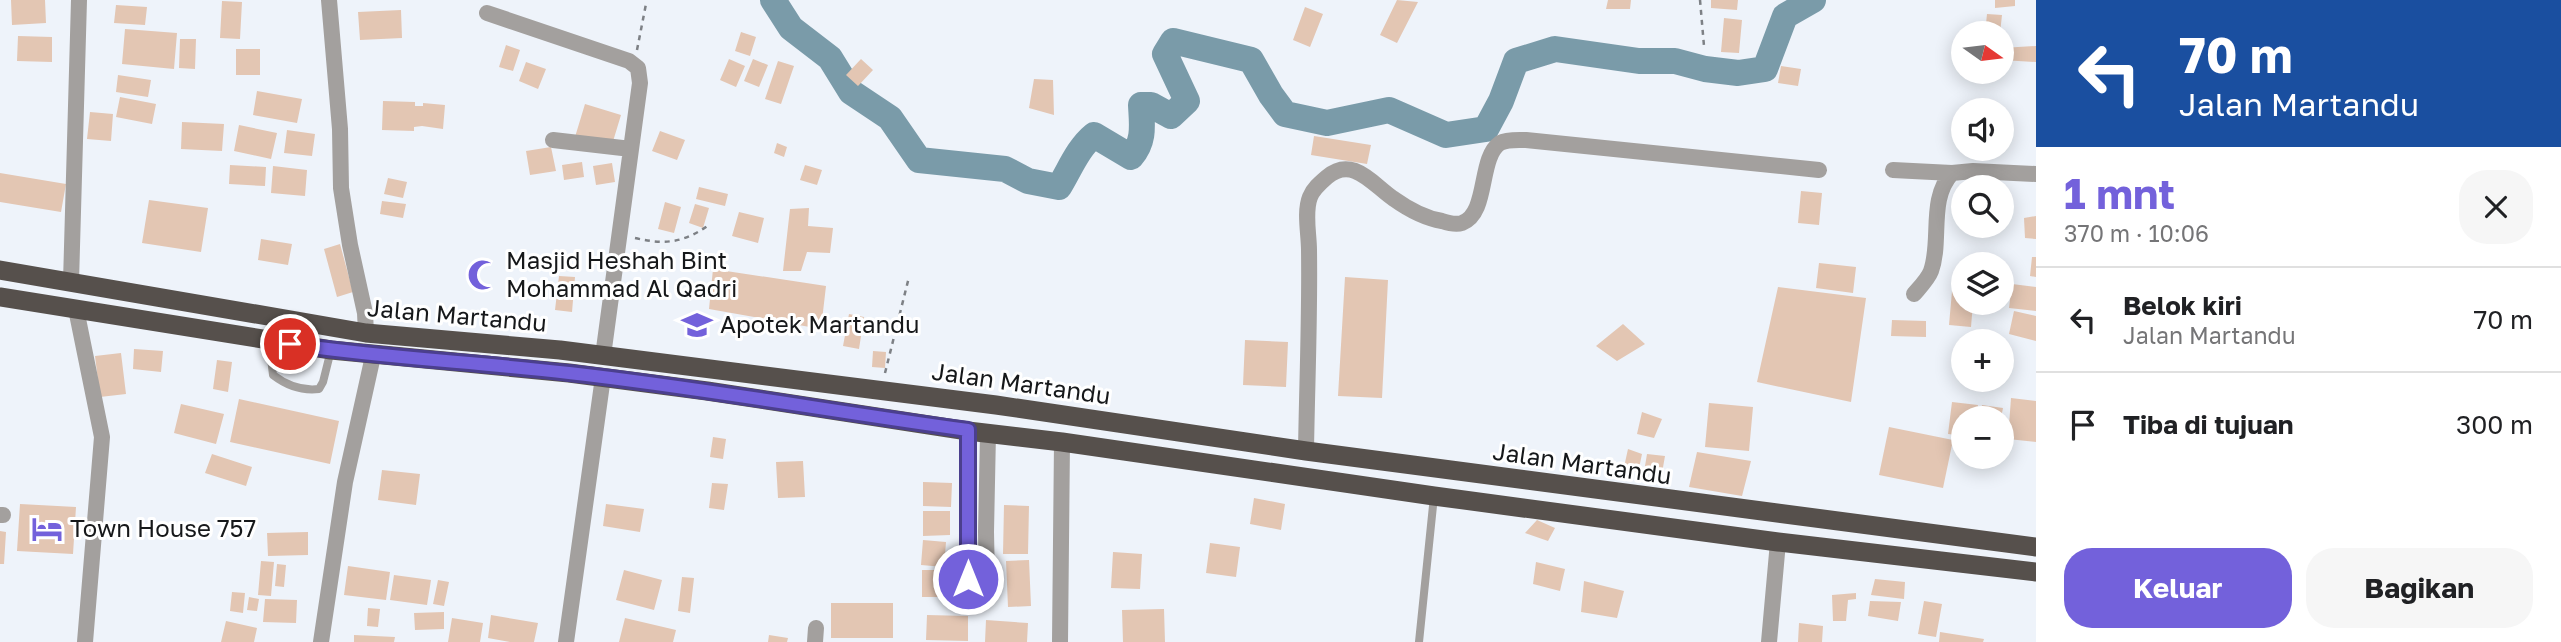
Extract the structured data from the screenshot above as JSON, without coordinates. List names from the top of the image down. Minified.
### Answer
{"streets":{"highway":["Jalan Martandu"]},"places":{"mosque":["Masjid Heshah Bint Mohammad Al Qadri"],"school or university":["Apotek Martandu"],"hotel":["Town House 757"]},"north":"right","page":{"turn":["70 m","Jalan Martandu"],"map_buttons":["+","−"],"heading":["1 mnt","370 m · 10:06"],"list":[{"name":"Belok kiri","note":"Jalan Martandu","value":"70 m"},{"name":"Tiba di tujuan","value":"300 m"}],"buttons":["Keluar","Bagikan"]}}
